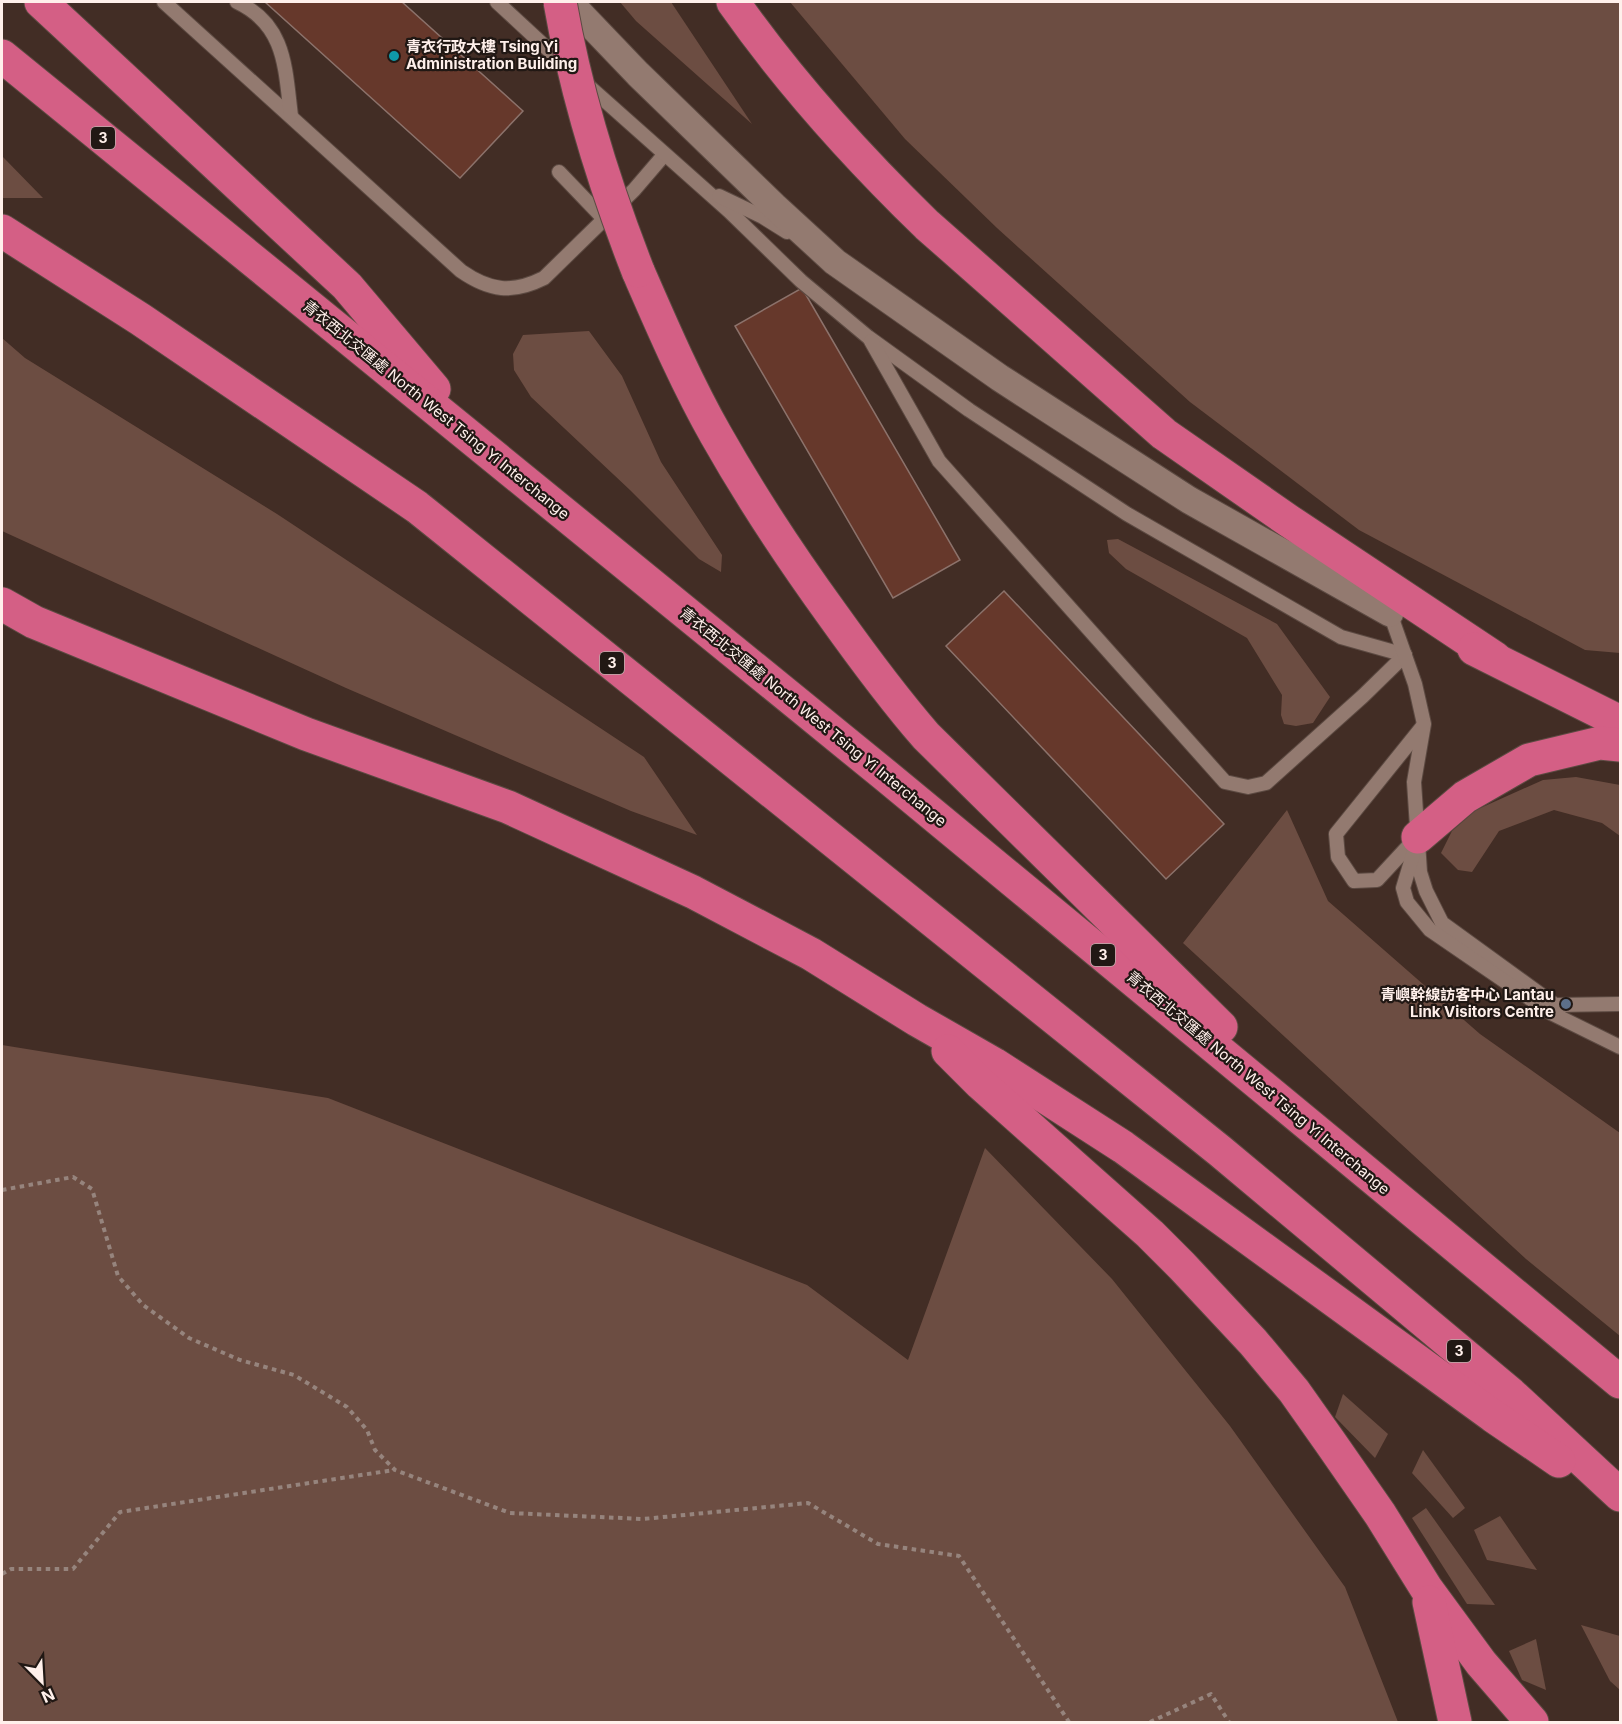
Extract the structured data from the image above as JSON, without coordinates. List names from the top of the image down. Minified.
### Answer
{"streets":{"highway":["3","青衣西北交匯處 North West Tsing Yi Interchange"]},"places":["青衣行政大樓 Tsing Yi Administration Building","青嶼幹線訪客中心 Lantau Link Visitors Centre"],"north":"bottom right"}
